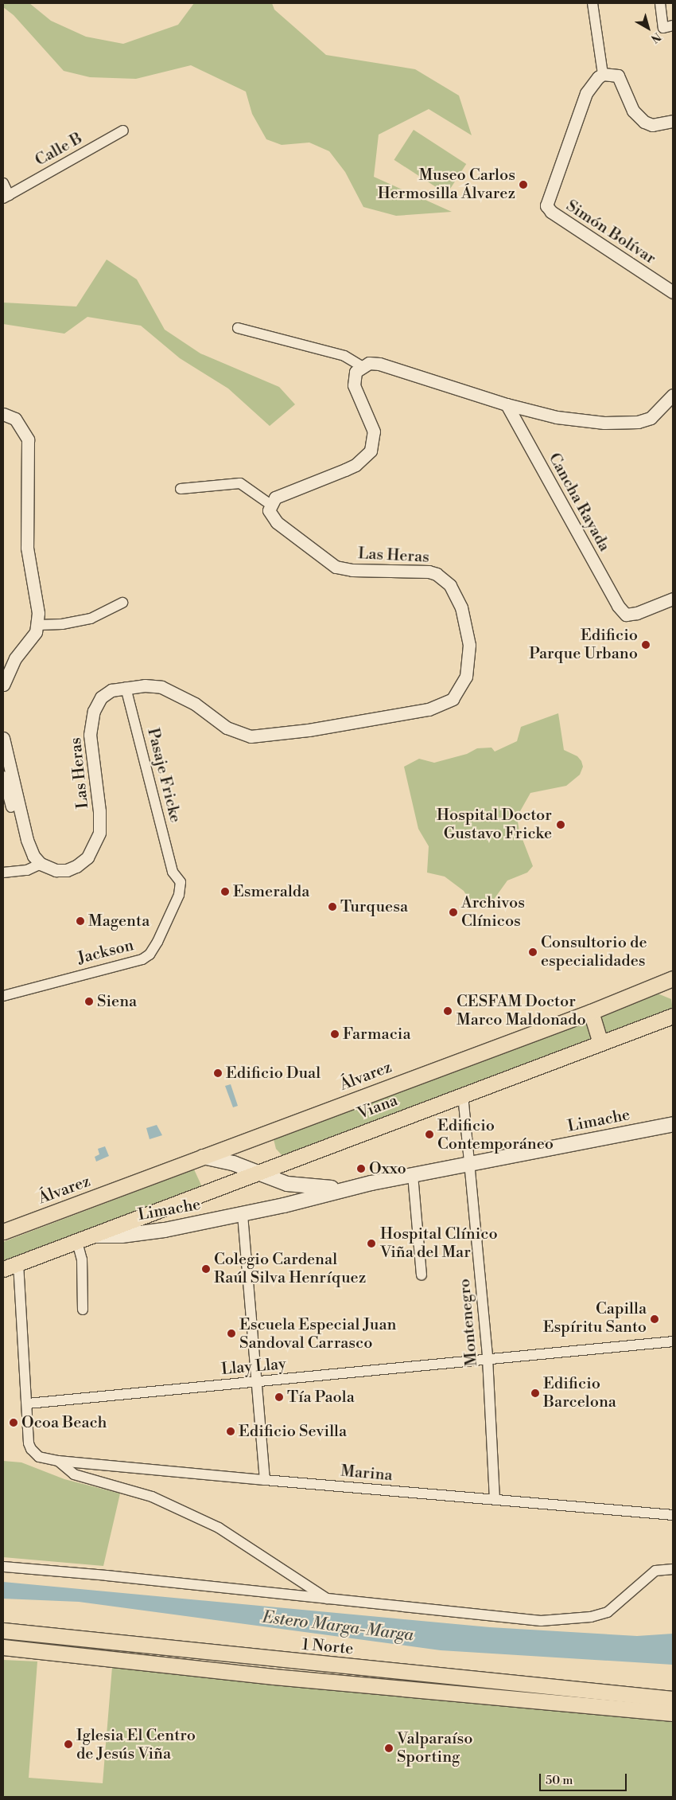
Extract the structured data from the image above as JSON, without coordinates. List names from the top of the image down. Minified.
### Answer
{"streets":{"main road":["Álvarez","Viana","Limache","1 Norte"],"street":["Calle B","Simón Bolívar","Cancha Rayada","Las Heras","Pasaje Fricke","Jackson","Montenegro","Llay Llay","Marina"]},"crossings":[["Las Heras","Pasaje Fricke"],["Pasaje Fricke","Jackson"],["Álvarez","Limache"],["Viana","Limache"],["Viana","Montenegro"],["Limache","Montenegro"],["Limache","Marina"],["Montenegro","Llay Llay"],["Montenegro","Marina"],["Llay Llay","Marina"]],"water":["Estero Marga-Marga"],"places":["Museo Carlos Hermosilla Álvarez","Edificio Parque Urbano","Hospital Doctor Gustavo Fricke","Esmeralda","Turquesa","Archivos Clínicos","Magenta","Consultorio de especialidades","Siena","CESFAM Doctor Marco Maldonado","Farmacia","Edificio Dual","Edificio Contemporáneo","Oxxo","Hospital Clínico Viña del Mar","Colegio Cardenal Raúl Silva Henríquez","Capilla Espíritu Santo","Escuela Especial Juan Sandoval Carrasco","Edificio Barcelona","Tía Paola","Ocoa Beach","Edificio Sevilla","Iglesia El Centro de Jesús Viña","Valparaíso Sporting"],"scale_bar":"50 m","north":"bottom right"}
